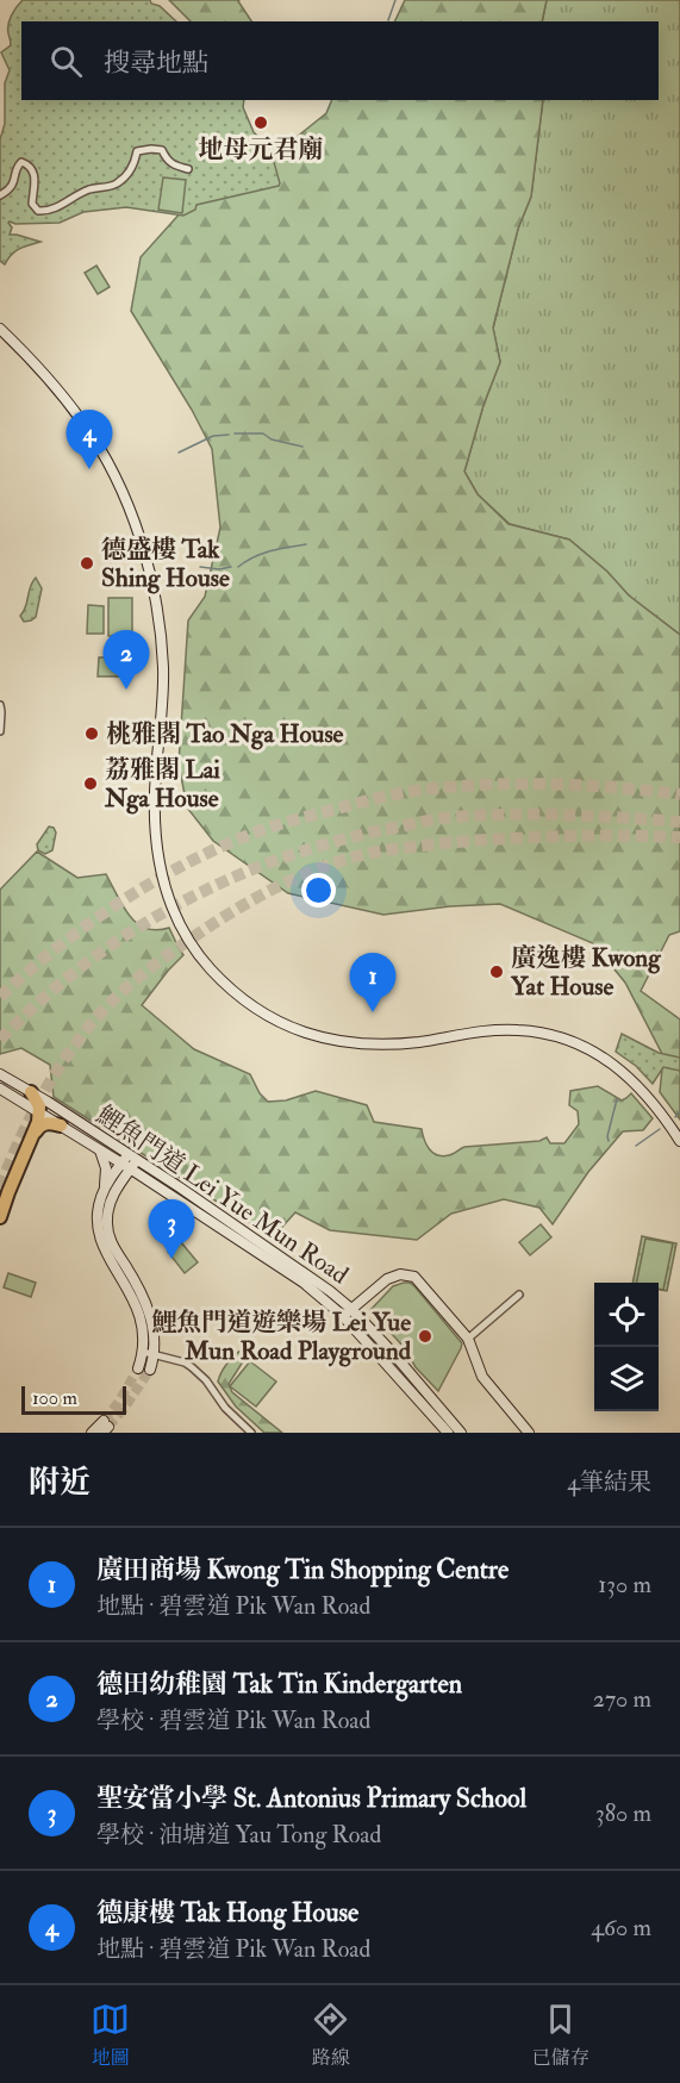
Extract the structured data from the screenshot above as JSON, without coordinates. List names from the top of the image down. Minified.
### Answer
{"streets":{"main road":["鯉魚門道 Lei Yue Mun Road"]},"places":["地母元君廟","德盛樓 Tak Shing House","桃雅閣 Tao Nga House","荔雅閣 Lai Nga House","廣逸樓 Kwong Yat House","鯉魚門道遊樂場 Lei Yue Mun Road Playground"],"scale_bar":"100 m","page":{"search":"搜尋地點","pins":["4","2","1","3"],"scale":"100 m","heading":["附近","4筆結果"],"list":[{"mark":"1","name":"廣田商場 Kwong Tin Shopping Centre","note":"地點 · 碧雲道 Pik Wan Road","value":"130 m"},{"mark":"2","name":"德田幼稚園 Tak Tin Kindergarten","note":"學校 · 碧雲道 Pik Wan Road","value":"270 m"},{"mark":"3","name":"聖安當小學 St. Antonius Primary School","note":"學校 · 油塘道 Yau Tong Road","value":"380 m"},{"mark":"4","name":"德康樓 Tak Hong House","note":"地點 · 碧雲道 Pik Wan Road","value":"460 m"}],"nav":["地圖","路線","已儲存"]}}
